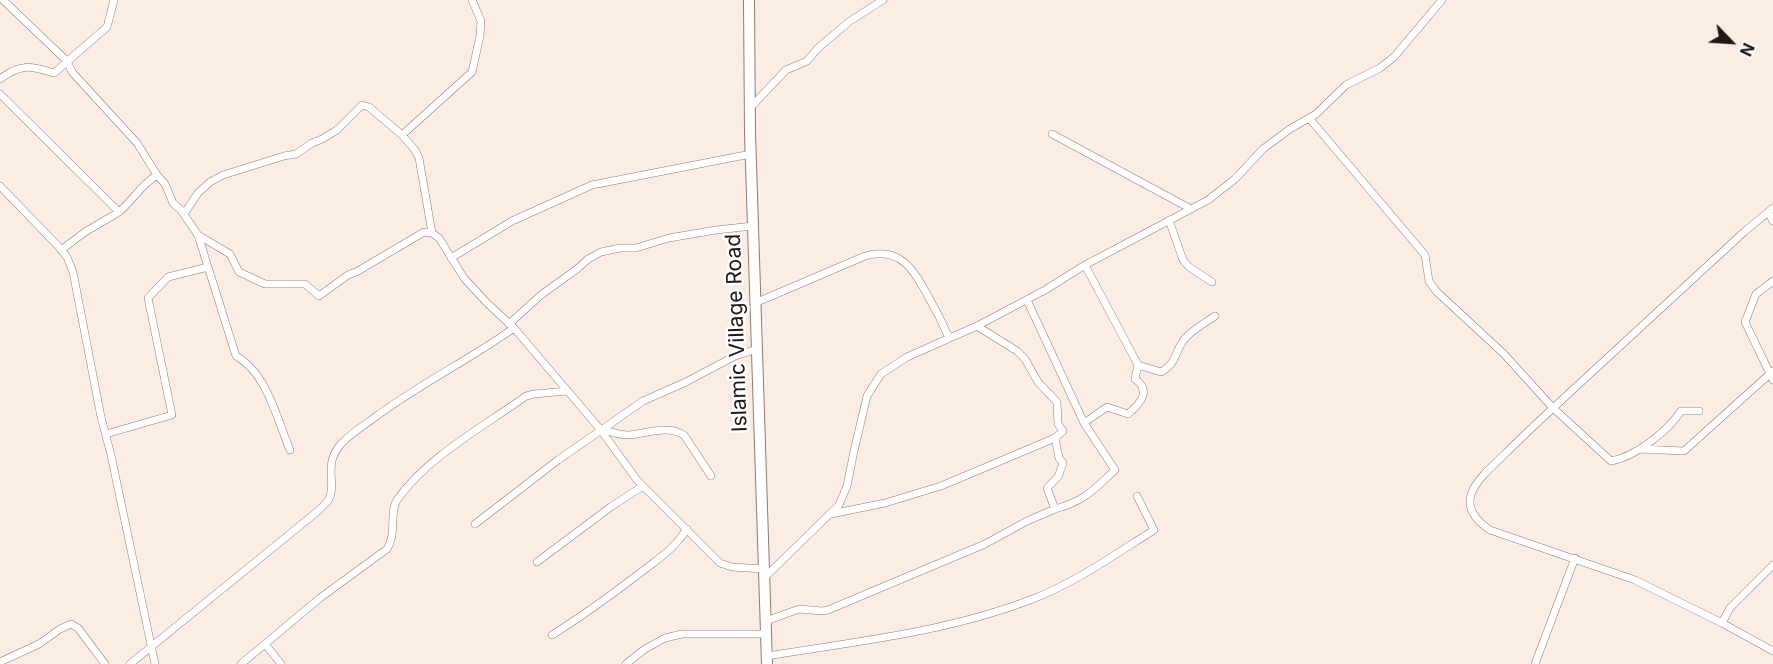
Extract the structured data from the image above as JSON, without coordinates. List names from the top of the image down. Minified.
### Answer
{"streets":{"street":["Islamic Village Road"]},"north":"bottom right"}
